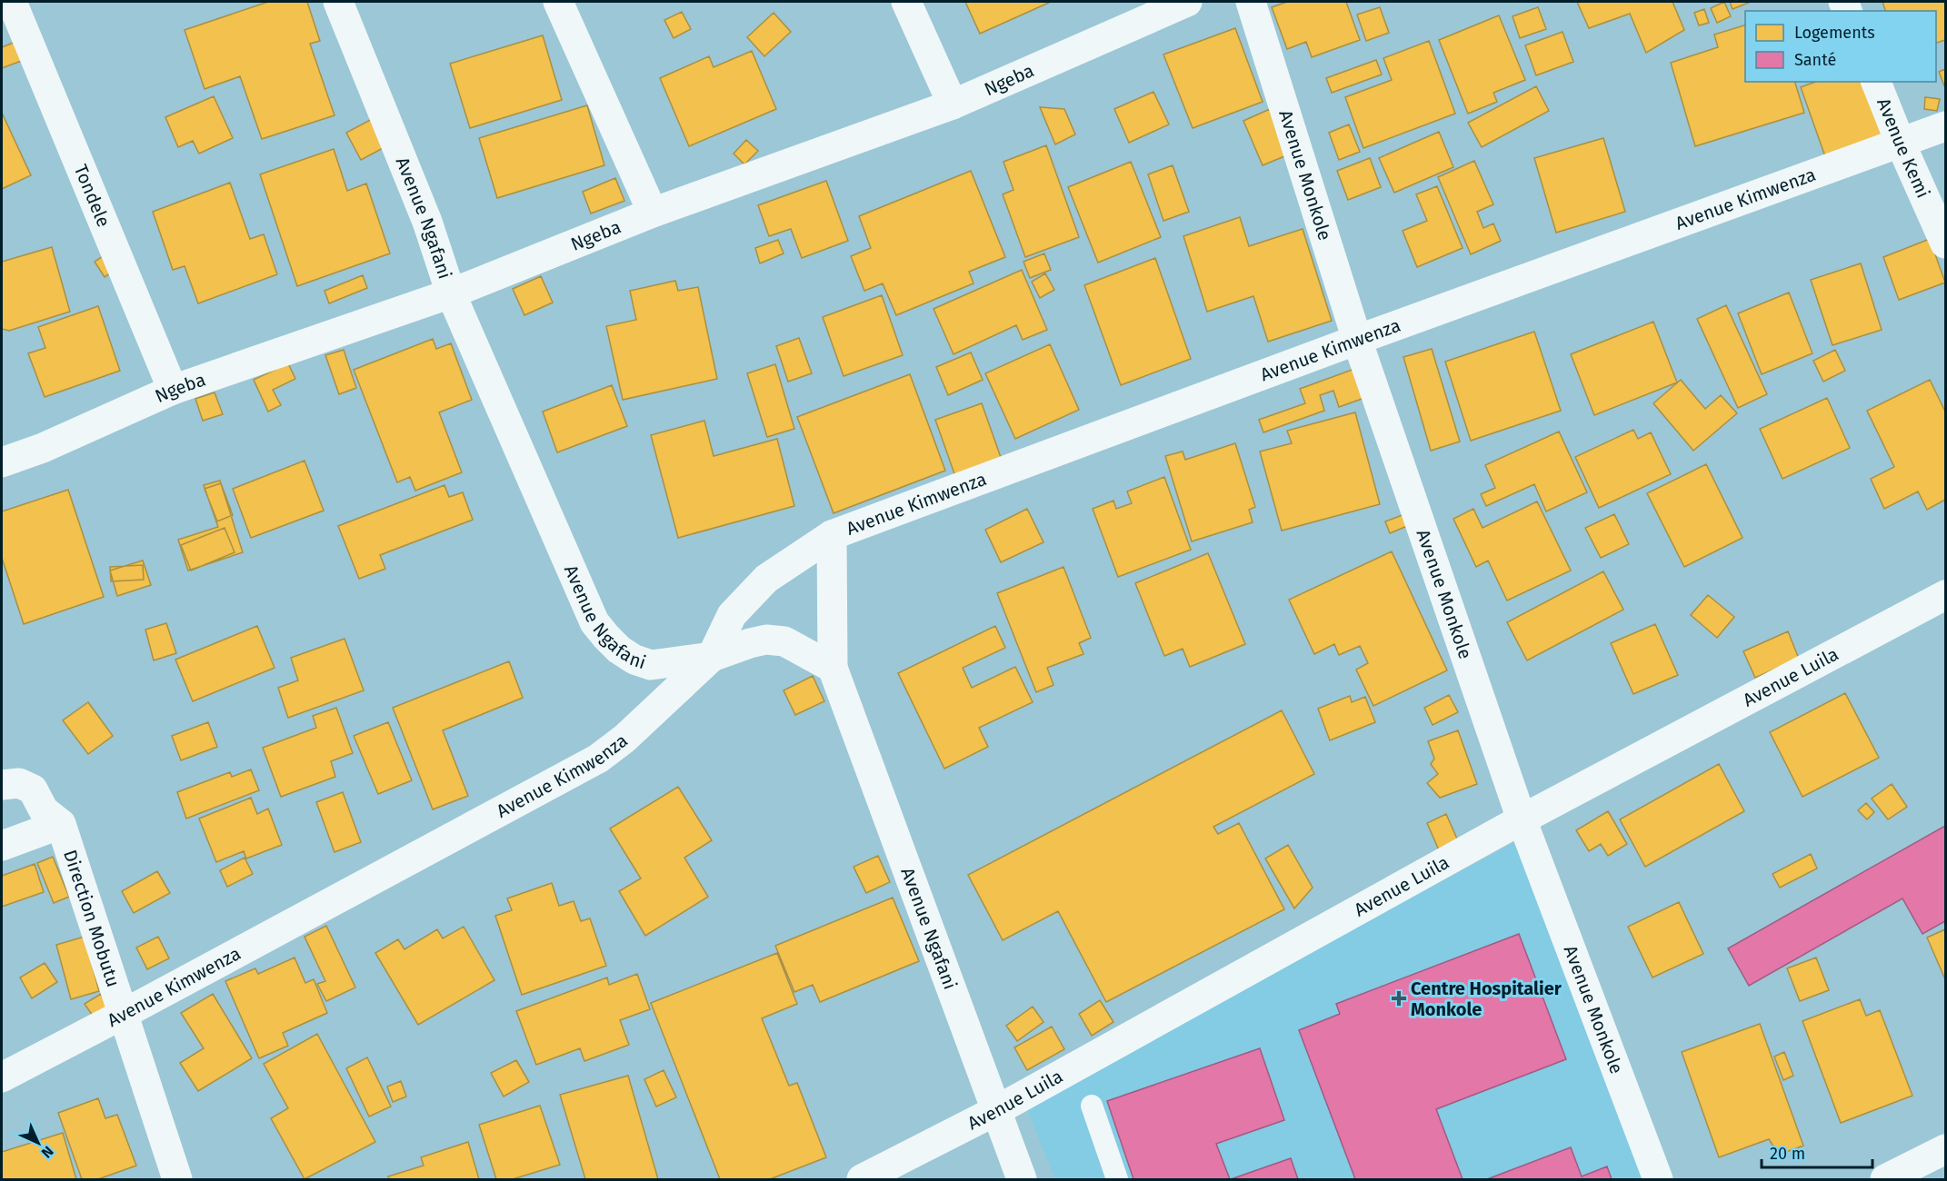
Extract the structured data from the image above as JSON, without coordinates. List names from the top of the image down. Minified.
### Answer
{"streets":{"street":["Ngeba","Avenue Kemi","Avenue Monkole","Tondele","Avenue Kimwenza","Avenue Ngafani","Avenue Luila","Direction Mobutu"]},"crossings":[["Ngeba","Tondele"],["Ngeba","Avenue Ngafani"],["Avenue Kemi","Avenue Kimwenza"],["Avenue Monkole","Avenue Kimwenza"],["Avenue Monkole","Avenue Luila"],["Avenue Kimwenza","Avenue Ngafani"],["Avenue Kimwenza","Direction Mobutu"],["Avenue Ngafani","Avenue Luila"]],"places":{"health":["Centre Hospitalier Monkole"]},"legend":["Logements","Santé"],"scale_bar":"20 m","north":"bottom right"}
